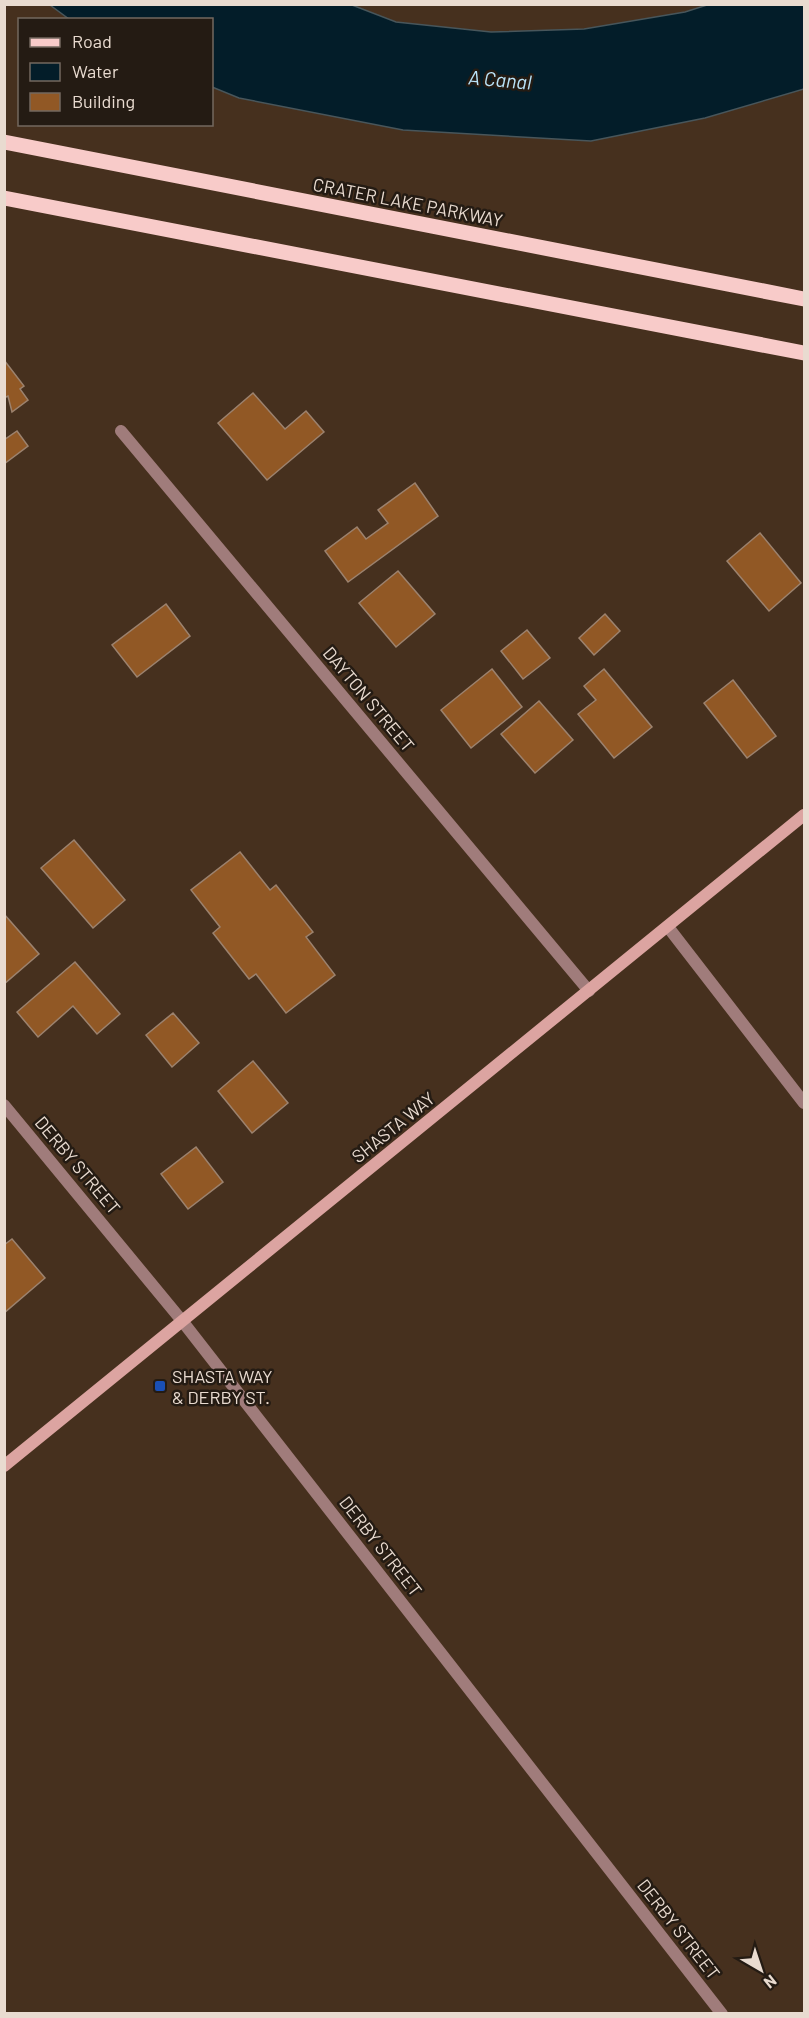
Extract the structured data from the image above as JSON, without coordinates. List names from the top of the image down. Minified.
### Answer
{"streets":{"main road":["CRATER LAKE PARKWAY","SHASTA WAY"],"street":["DAYTON STREET","DERBY STREET"]},"crossings":[["DAYTON STREET","SHASTA WAY"],["SHASTA WAY","DERBY STREET"]],"water":["A Canal"],"places":{"transit":["SHASTA WAY & DERBY ST."]},"legend":["Road","Water","Building"],"north":"bottom right"}
